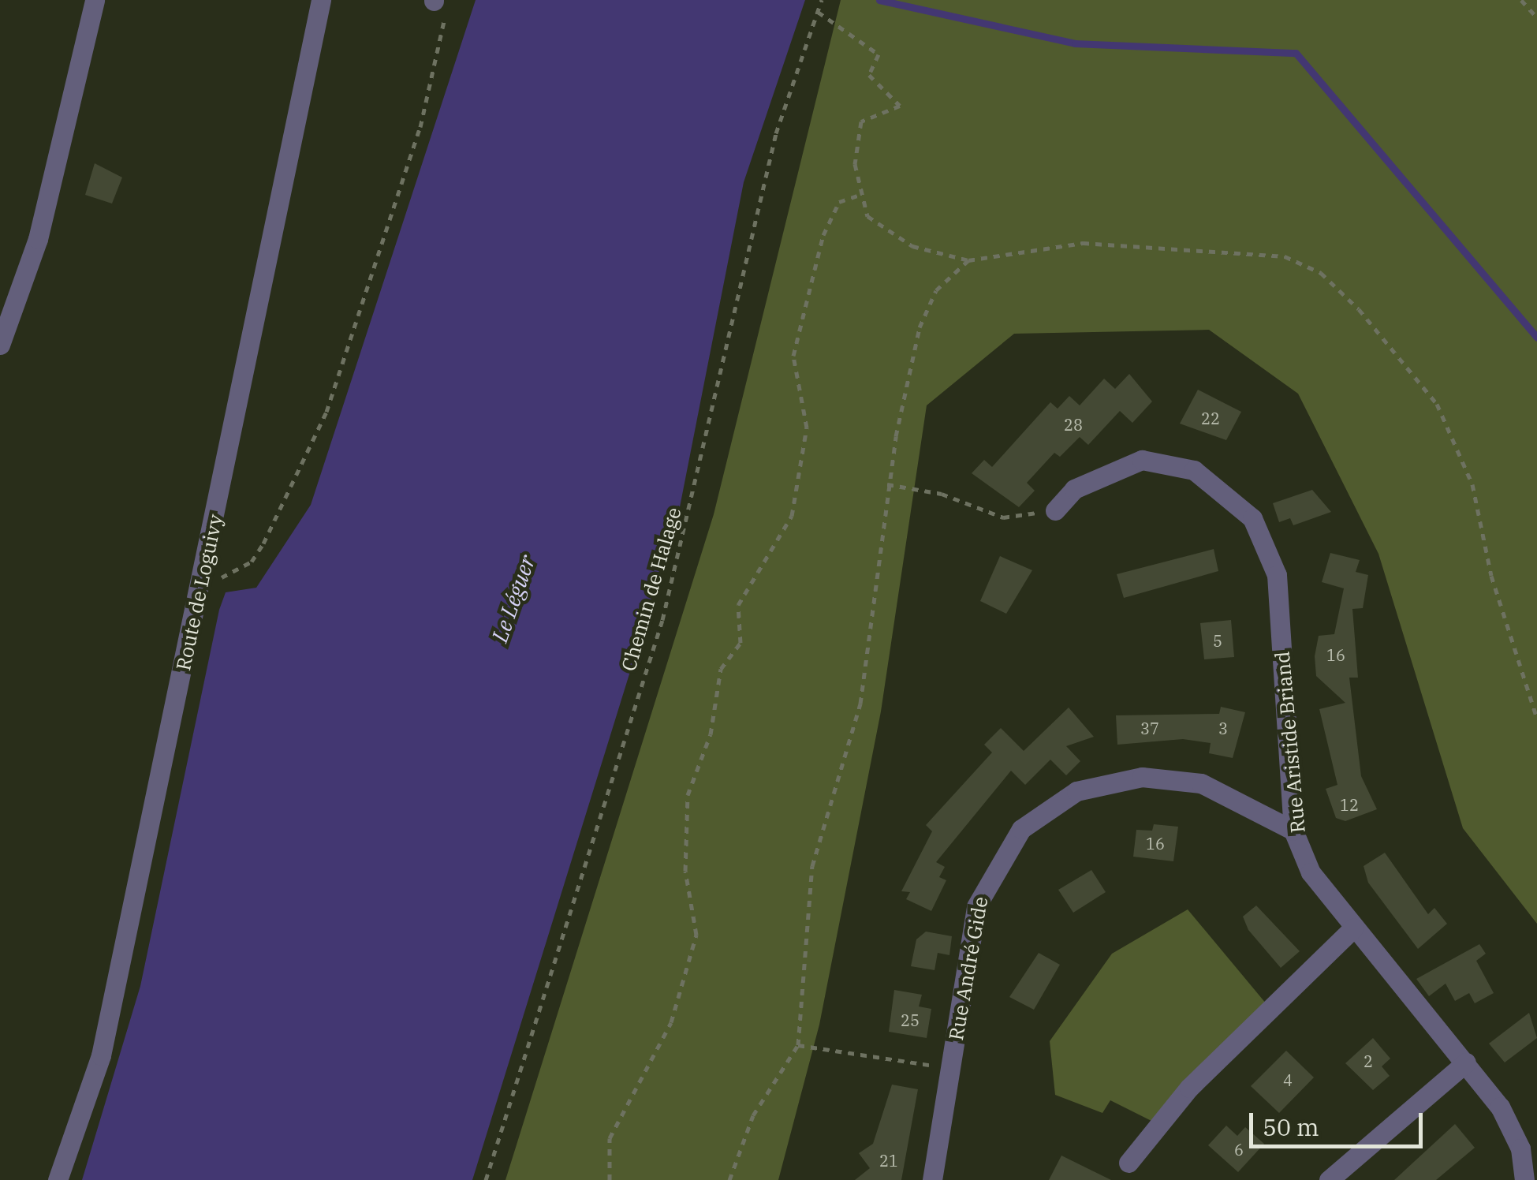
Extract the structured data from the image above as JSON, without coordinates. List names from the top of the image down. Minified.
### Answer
{"streets":{"street":["Route de Loguivy","Rue Aristide Briand","Rue André Gide"],"path":["Chemin de Halage"]},"crossings":[["Rue Aristide Briand","Rue André Gide"]],"water":["Le Léguer"],"house_numbers":["22","28","5","16","37","3","12","16","25","2","4","6","21"],"scale_bar":"50 m"}
